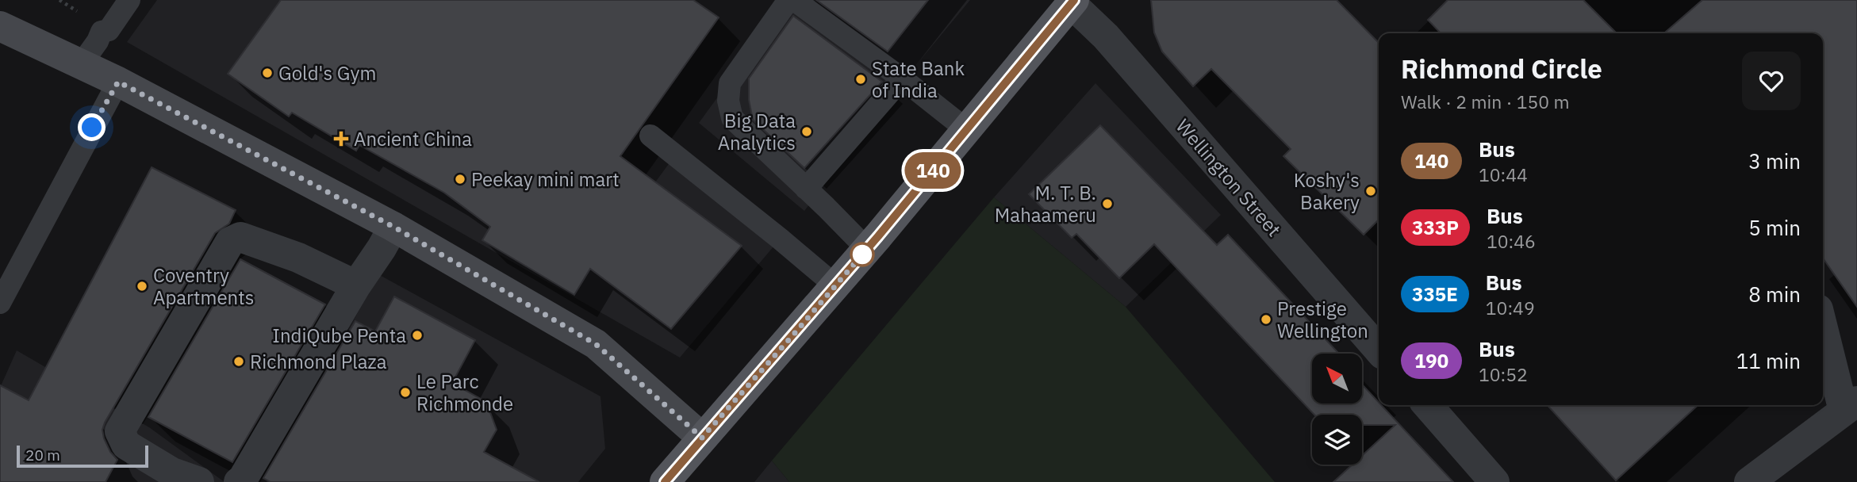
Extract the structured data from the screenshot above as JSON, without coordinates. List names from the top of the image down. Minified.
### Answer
{"streets":{"street":["Wellington Street"]},"places":{"other":["Gold's Gym","State Bank of India","Big Data Analytics","Peekay mini mart","Koshy's Bakery","M. T. B. Mahaameru","Coventry Apartments","Prestige Wellington","IndiQube Penta","Richmond Plaza","Le Parc Richmonde"],"health":["Ancient China"]},"lines":["bus line 140"],"scale_bar":"20 m","north":"top left","page":{"on_map":"140","heading":["Richmond Circle","Walk · 2 min · 150 m"],"list":[{"mark":"140","name":"Bus","note":"10:44","value":"3 min"},{"mark":"333P","name":"Bus","note":"10:46","value":"5 min"},{"mark":"335E","name":"Bus","note":"10:49","value":"8 min"},{"mark":"190","name":"Bus","note":"10:52","value":"11 min"}],"scale":"20 m"}}
